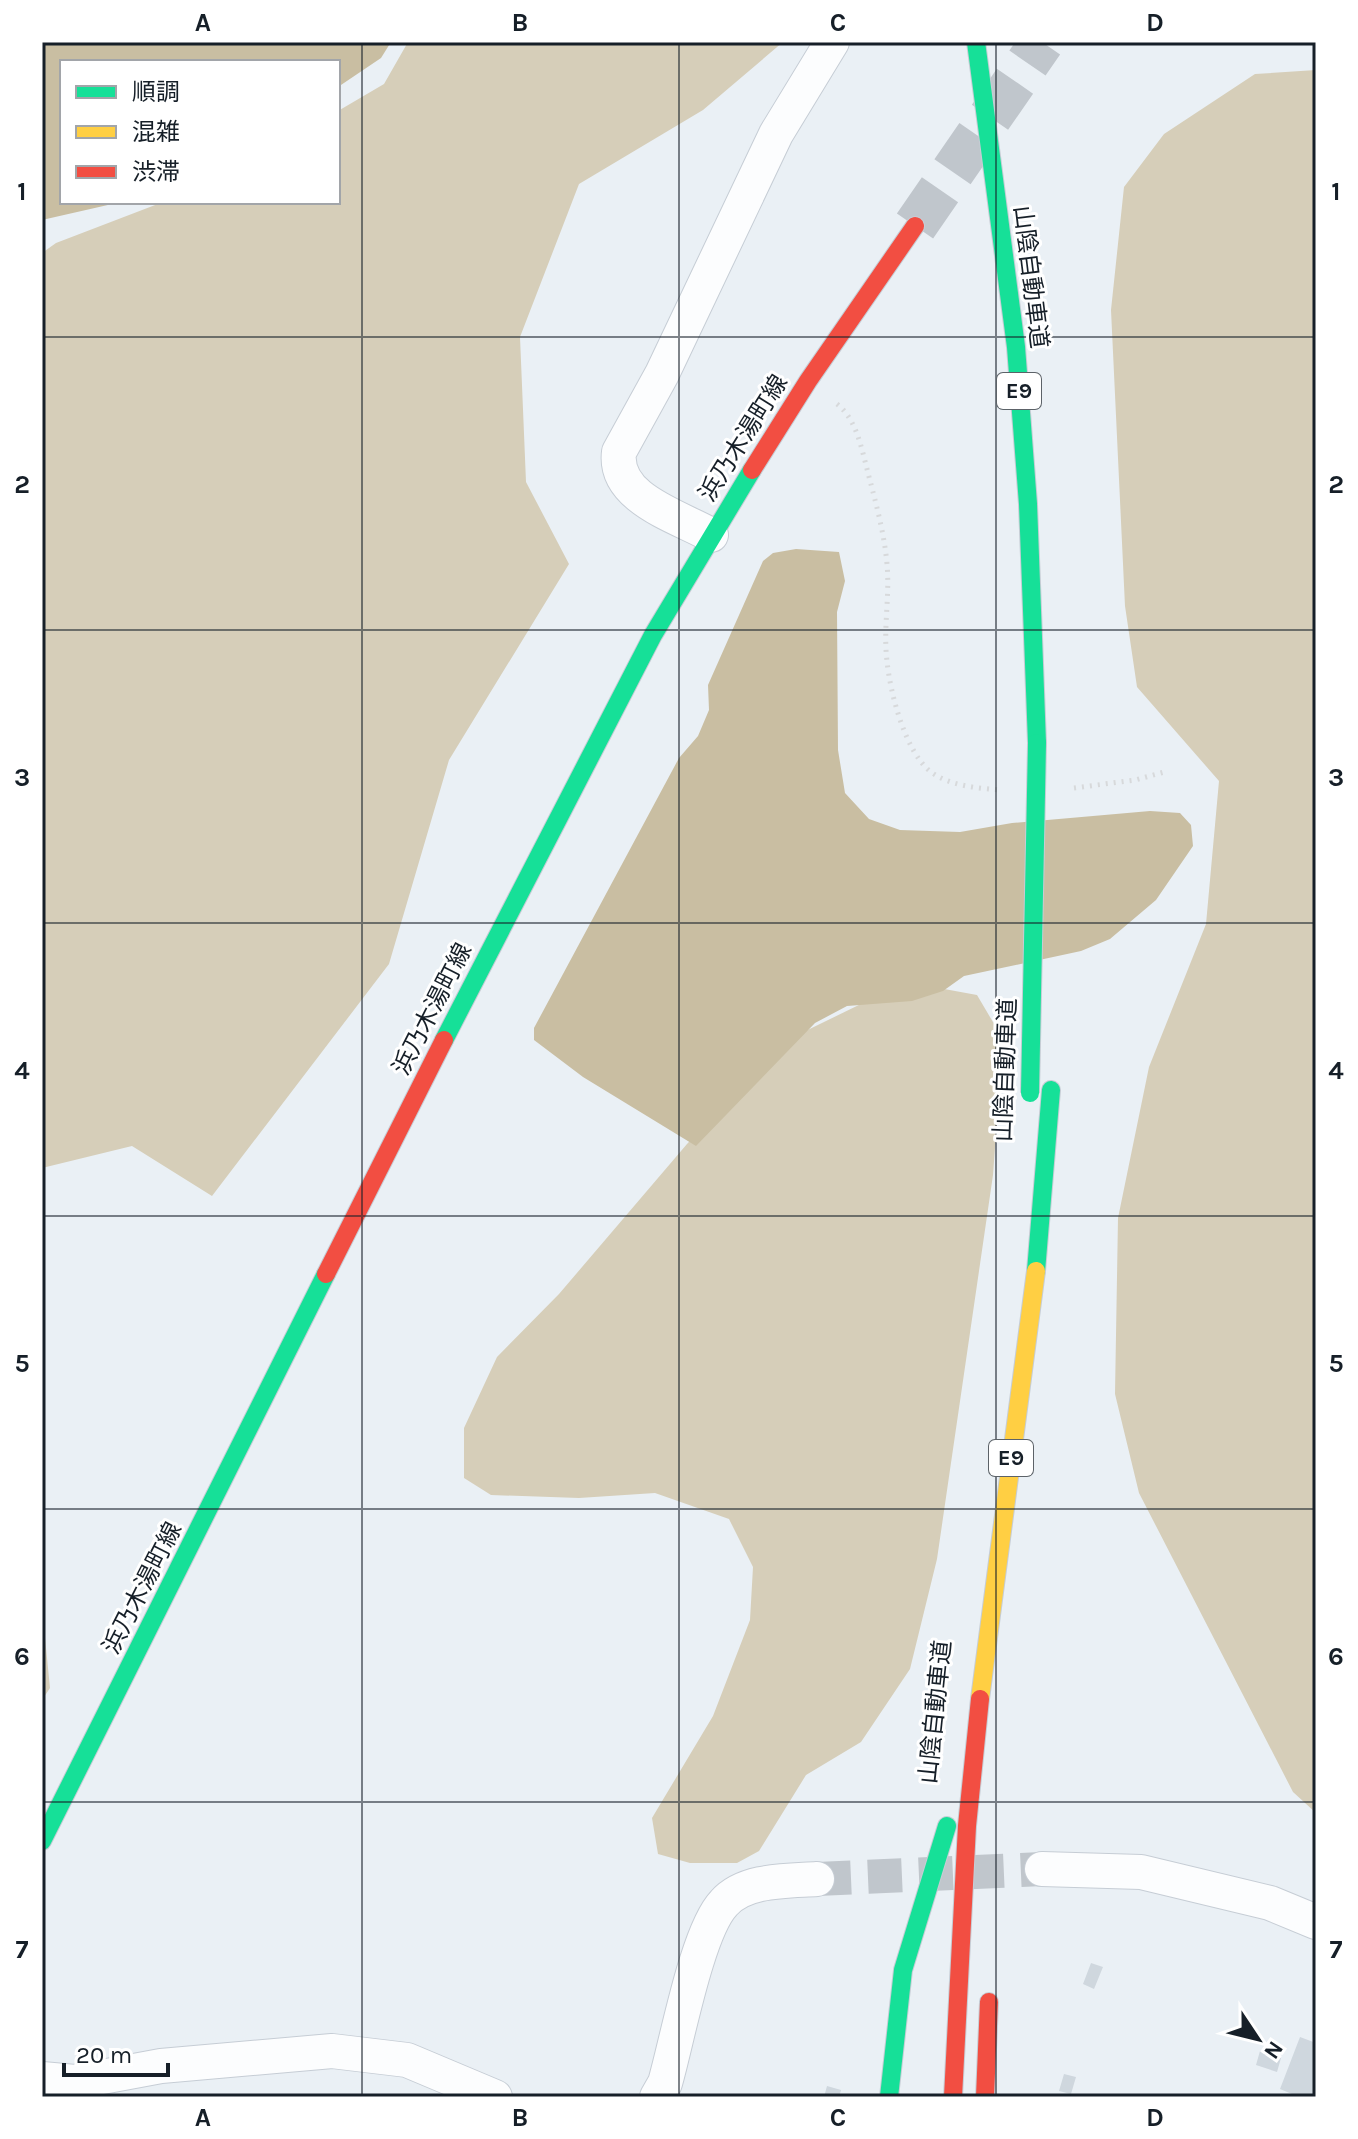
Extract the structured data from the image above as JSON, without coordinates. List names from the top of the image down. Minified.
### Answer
{"streets":{"main road":["山陰自動車道","E9","浜乃木湯町線"]},"crossings":[["山陰自動車道","E9"]],"legend":["順調","混雑","渋滞"],"scale_bar":"20 m","north":"bottom right","grid":{"columns":["A","B","C","D"],"rows":["1","2","3","4","5","6","7"]}}
